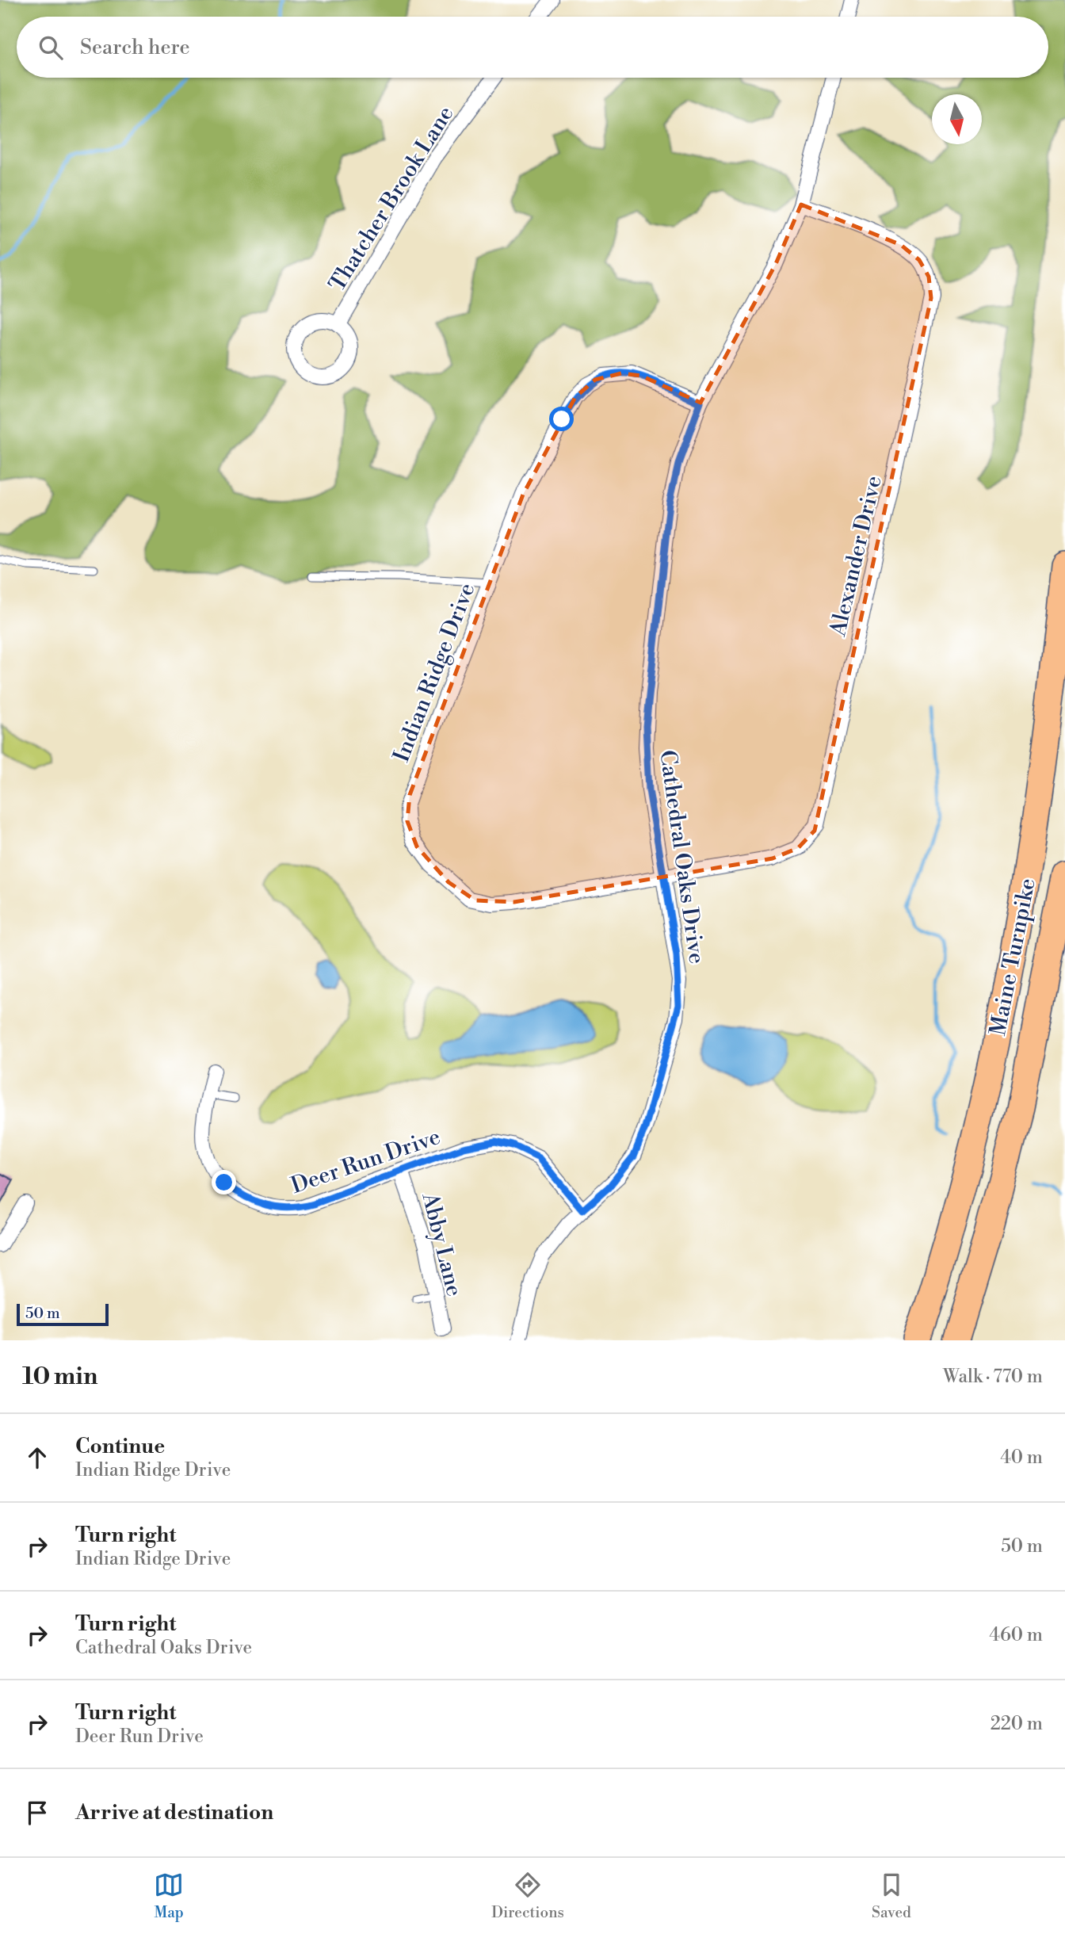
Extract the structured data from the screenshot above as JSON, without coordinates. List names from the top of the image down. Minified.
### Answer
{"streets":{"highway":["Maine Turnpike"],"street":["Thatcher Brook Lane","Alexander Drive","Indian Ridge Drive","Cathedral Oaks Drive","Deer Run Drive","Abby Lane"]},"crossings":[["Alexander Drive","Indian Ridge Drive"],["Alexander Drive","Cathedral Oaks Drive"],["Indian Ridge Drive","Cathedral Oaks Drive"],["Cathedral Oaks Drive","Deer Run Drive"],["Deer Run Drive","Abby Lane"]],"scale_bar":"50 m","north":"bottom","page":{"search":"Search here","scale":"50 m","heading":["10 min","Walk · 770 m"],"list":[["Continue","Indian Ridge Drive","40 m"],["Turn right","Indian Ridge Drive","50 m"],["Turn right","Cathedral Oaks Drive","460 m"],["Turn right","Deer Run Drive","220 m"],"Arrive at destination"],"nav":["Map","Directions","Saved"]}}
